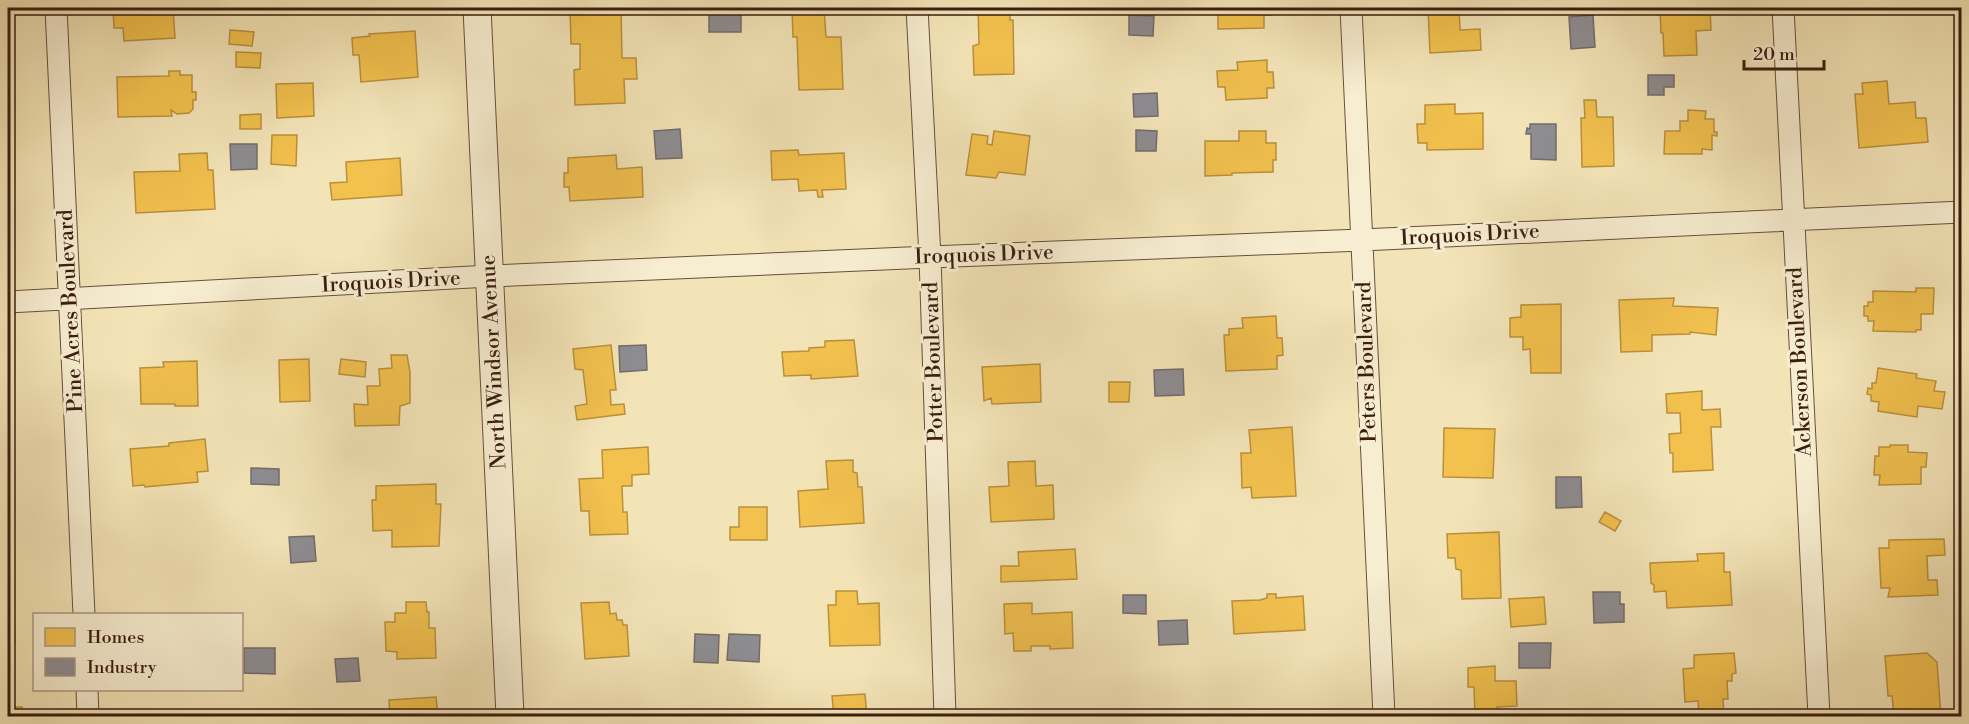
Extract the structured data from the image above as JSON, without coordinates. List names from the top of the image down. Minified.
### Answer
{"streets":{"street":["Iroquois Drive","Pine Acres Boulevard","North Windsor Avenue","Potter Boulevard","Peters Boulevard","Ackerson Boulevard"]},"crossings":[["Iroquois Drive","Pine Acres Boulevard"],["Iroquois Drive","North Windsor Avenue"],["Iroquois Drive","Potter Boulevard"],["Iroquois Drive","Peters Boulevard"],["Iroquois Drive","Ackerson Boulevard"]],"legend":["Homes","Industry"],"scale_bar":"20 m"}
